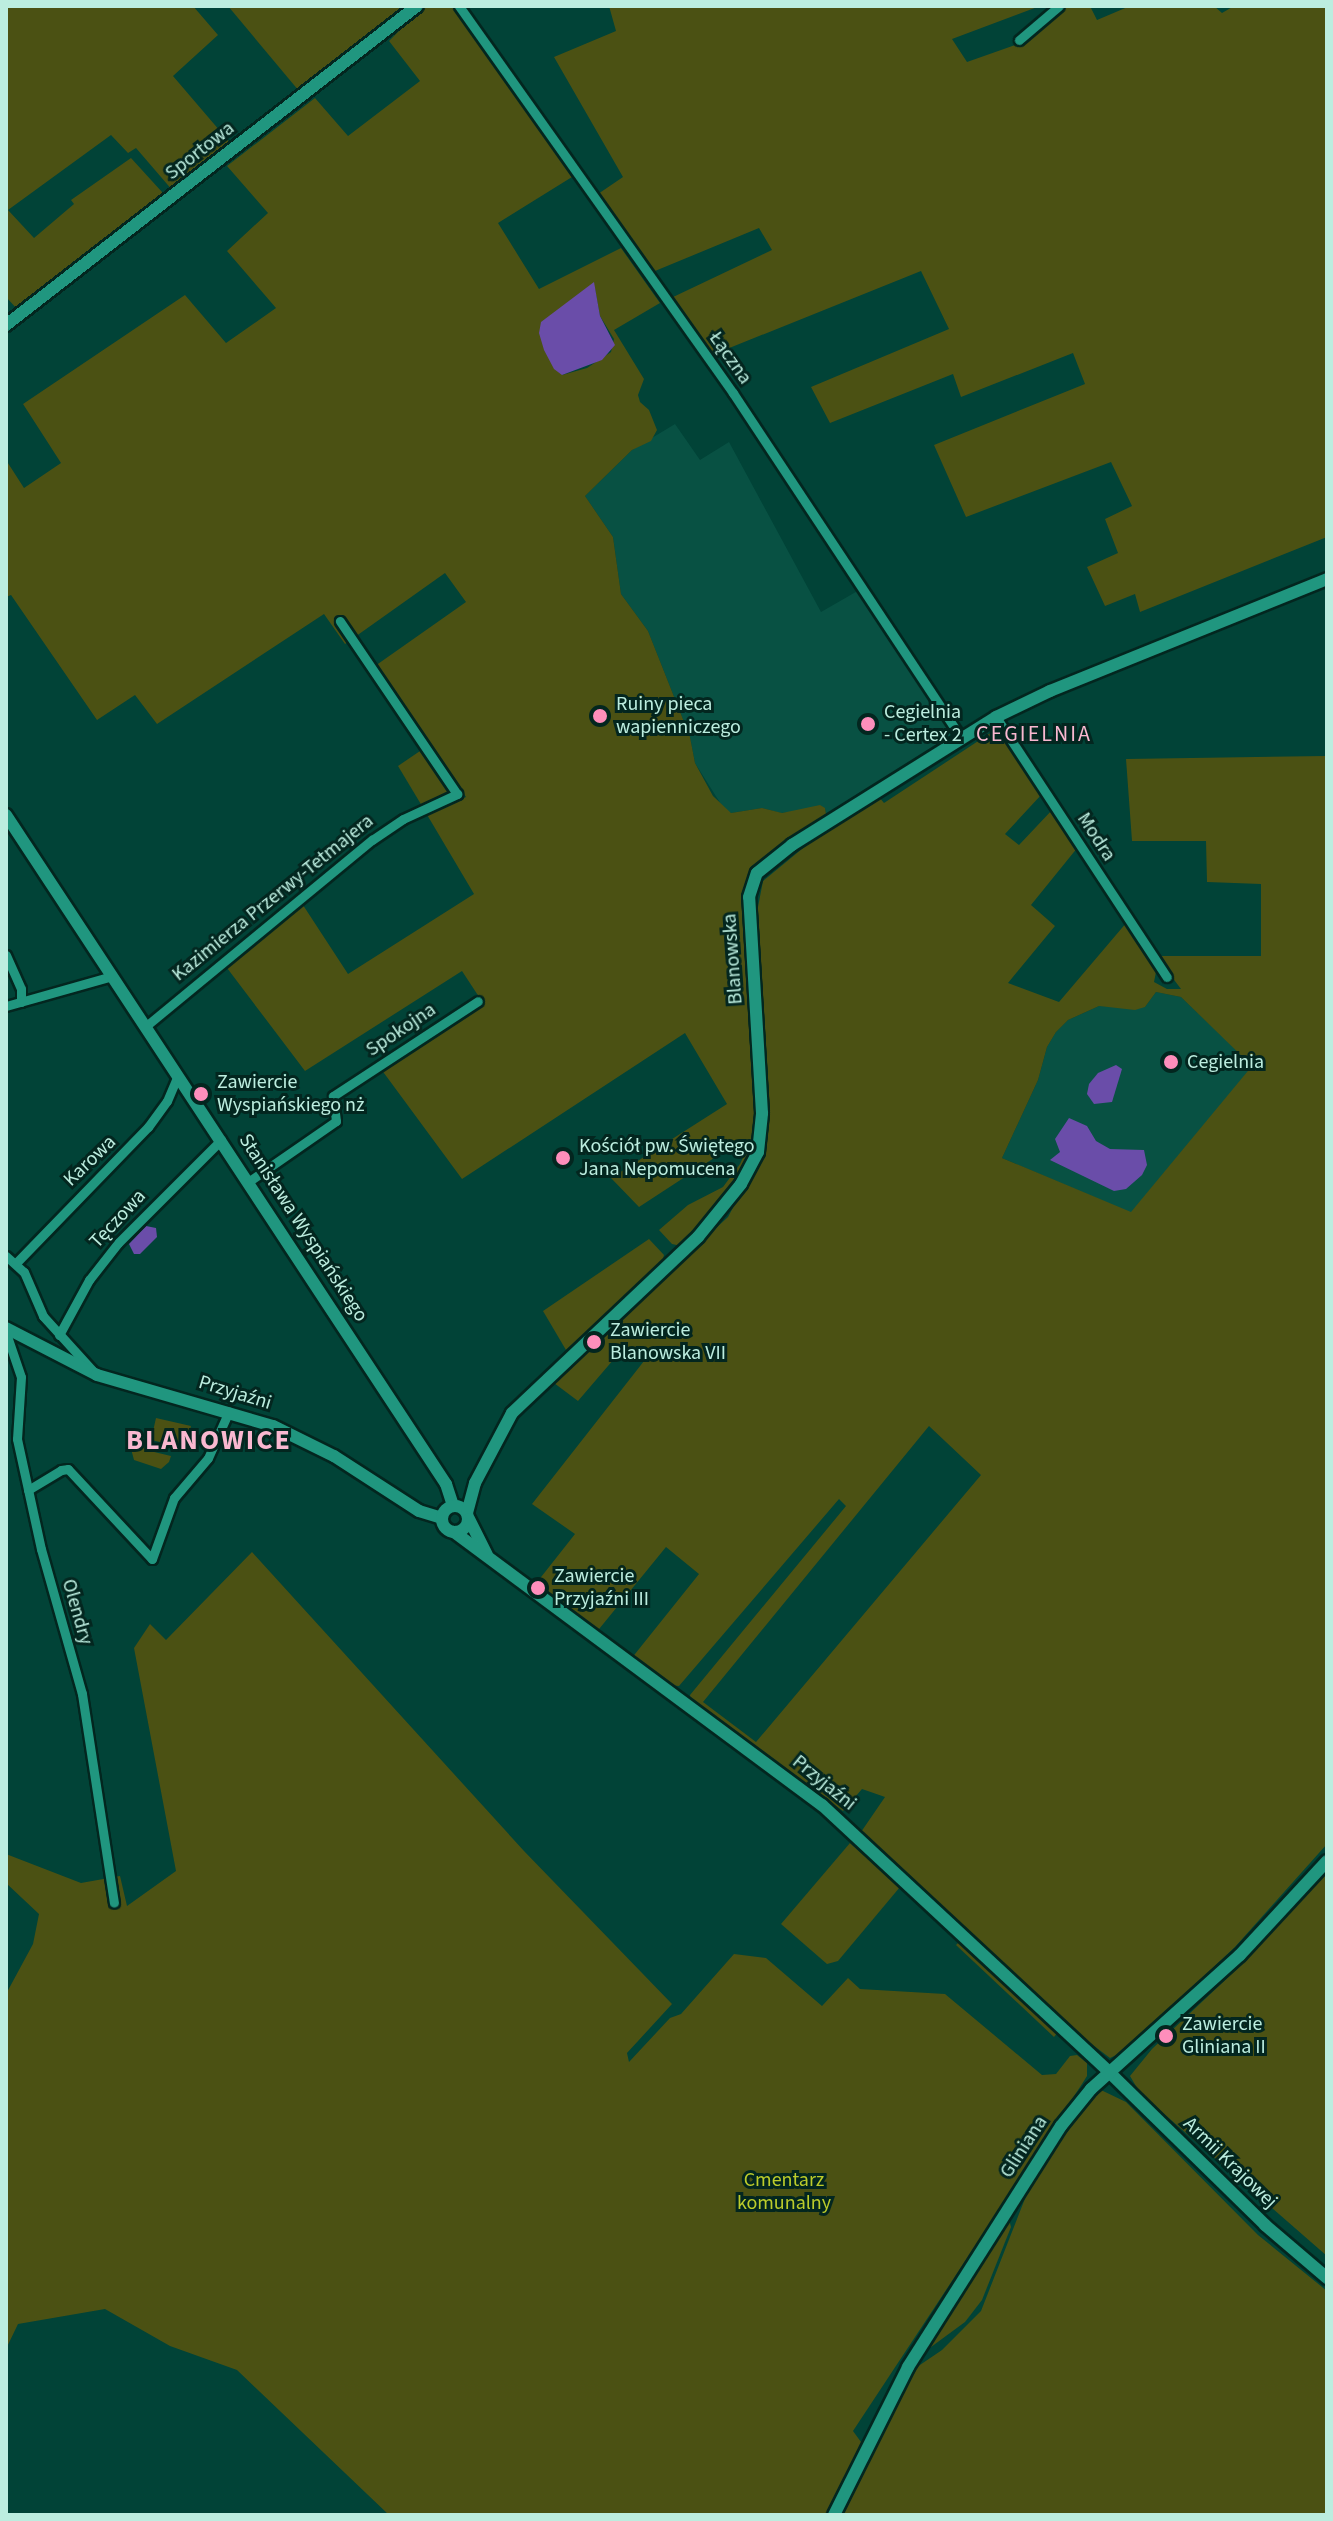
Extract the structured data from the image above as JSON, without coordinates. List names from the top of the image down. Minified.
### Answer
{"streets":{"street":["Sportowa","Łączna","Modra","Kazimierza Przerwy-Tetmajera","Blanowska","Spokojna","Karowa","Tęczowa","Stanisława Wyspiańskiego","Przyjaźni","Olendry","Gliniana","Armii Krajowej"]},"crossings":[["Łączna","Blanowska"],["Modra","Blanowska"],["Kazimierza Przerwy-Tetmajera","Stanisława Wyspiańskiego"],["Blanowska","Przyjaźni"],["Spokojna","Stanisława Wyspiańskiego"],["Karowa","Stanisława Wyspiańskiego"],["Tęczowa","Stanisława Wyspiańskiego"],["Przyjaźni","Olendry"],["Przyjaźni","Gliniana"],["Przyjaźni","Armii Krajowej"],["Gliniana","Armii Krajowej"]],"districts":["CEGIELNIA","BLANOWICE"],"parks":["Cmentarz komunalny"],"places":["Ruiny pieca wapienniczego","Cegielnia - Certex 2","Cegielnia","Zawiercie Wyspiańskiego nż","Kościół pw. Świętego Jana Nepomucena","Zawiercie Blanowska VII","Zawiercie Przyjaźni III","Zawiercie Gliniana II"]}
